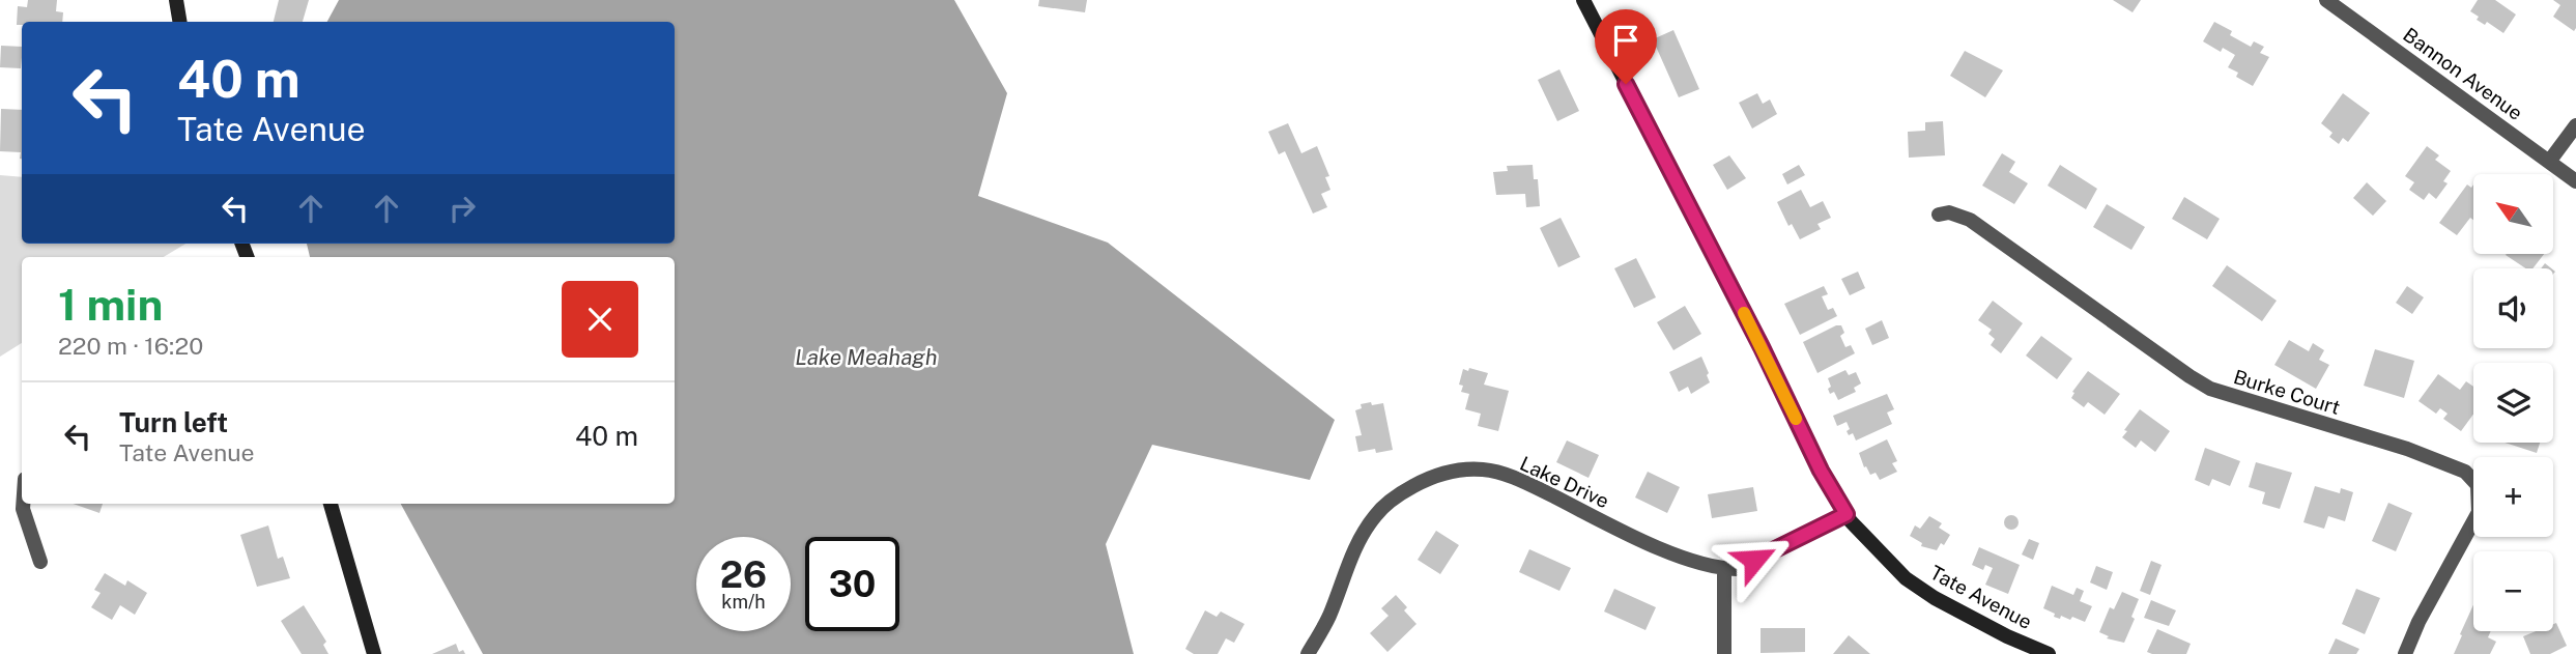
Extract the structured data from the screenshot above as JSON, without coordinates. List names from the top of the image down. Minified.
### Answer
{"streets":{"street":["Bannon Avenue","Burke Court","Lake Drive","Tate Avenue"]},"water":["Lake Meahagh"],"north":"top left","page":{"turn":["40 m","Tate Avenue"],"map_buttons":["+","−"],"heading":["1 min","220 m · 16:20"],"list":[{"name":"Turn left","note":"Tate Avenue","value":"40 m"}],"speed":"26 km/h","limit":"30"}}
